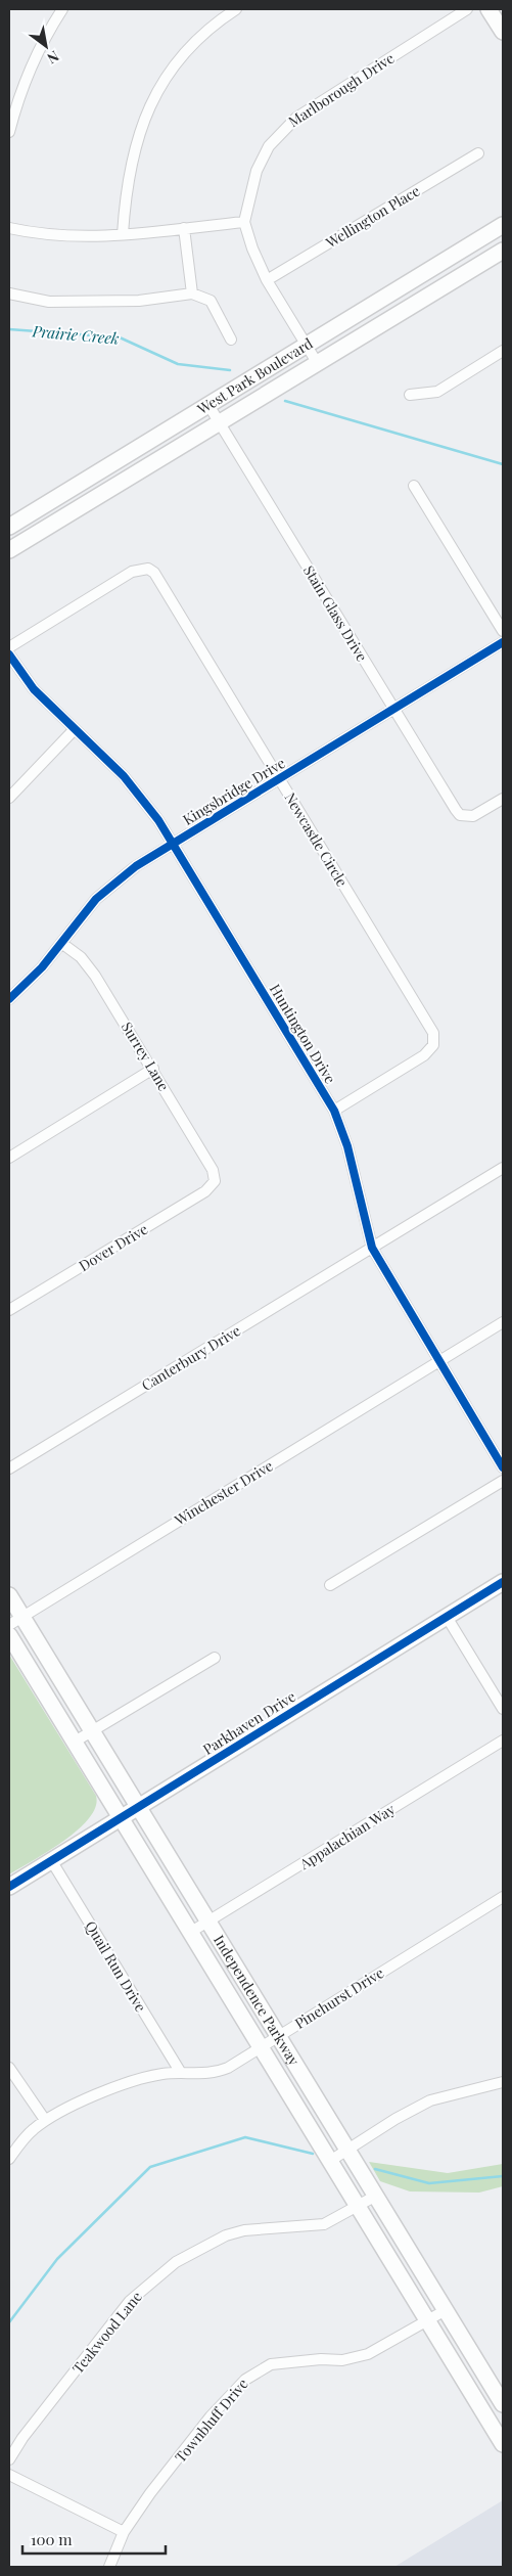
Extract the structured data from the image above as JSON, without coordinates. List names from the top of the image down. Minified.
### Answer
{"streets":{"main road":["West Park Boulevard","Parkhaven Drive","Independence Parkway"],"street":["Marlborough Drive","Wellington Place","Stain Glass Drive","Kingsbridge Drive","Newcastle Circle","Huntington Drive","Surrey Lane","Dover Drive","Canterbury Drive","Winchester Drive","Appalachian Way","Quail Run Drive","Pinehurst Drive","Teakwood Lane","Townbluff Drive"]},"crossings":[["Marlborough Drive","Wellington Place"],["Marlborough Drive","West Park Boulevard"],["West Park Boulevard","Stain Glass Drive"],["Stain Glass Drive","Kingsbridge Drive"],["Kingsbridge Drive","Newcastle Circle"],["Kingsbridge Drive","Huntington Drive"],["Kingsbridge Drive","Surrey Lane"],["Newcastle Circle","Huntington Drive"],["Huntington Drive","Canterbury Drive"],["Huntington Drive","Winchester Drive"],["Surrey Lane","Dover Drive"],["Winchester Drive","Independence Parkway"],["Parkhaven Drive","Quail Run Drive"],["Parkhaven Drive","Independence Parkway"],["Appalachian Way","Independence Parkway"],["Quail Run Drive","Pinehurst Drive"],["Pinehurst Drive","Independence Parkway"],["Independence Parkway","Teakwood Lane"],["Independence Parkway","Townbluff Drive"]],"water":["Prairie Creek"],"scale_bar":"100 m","north":"bottom right"}
